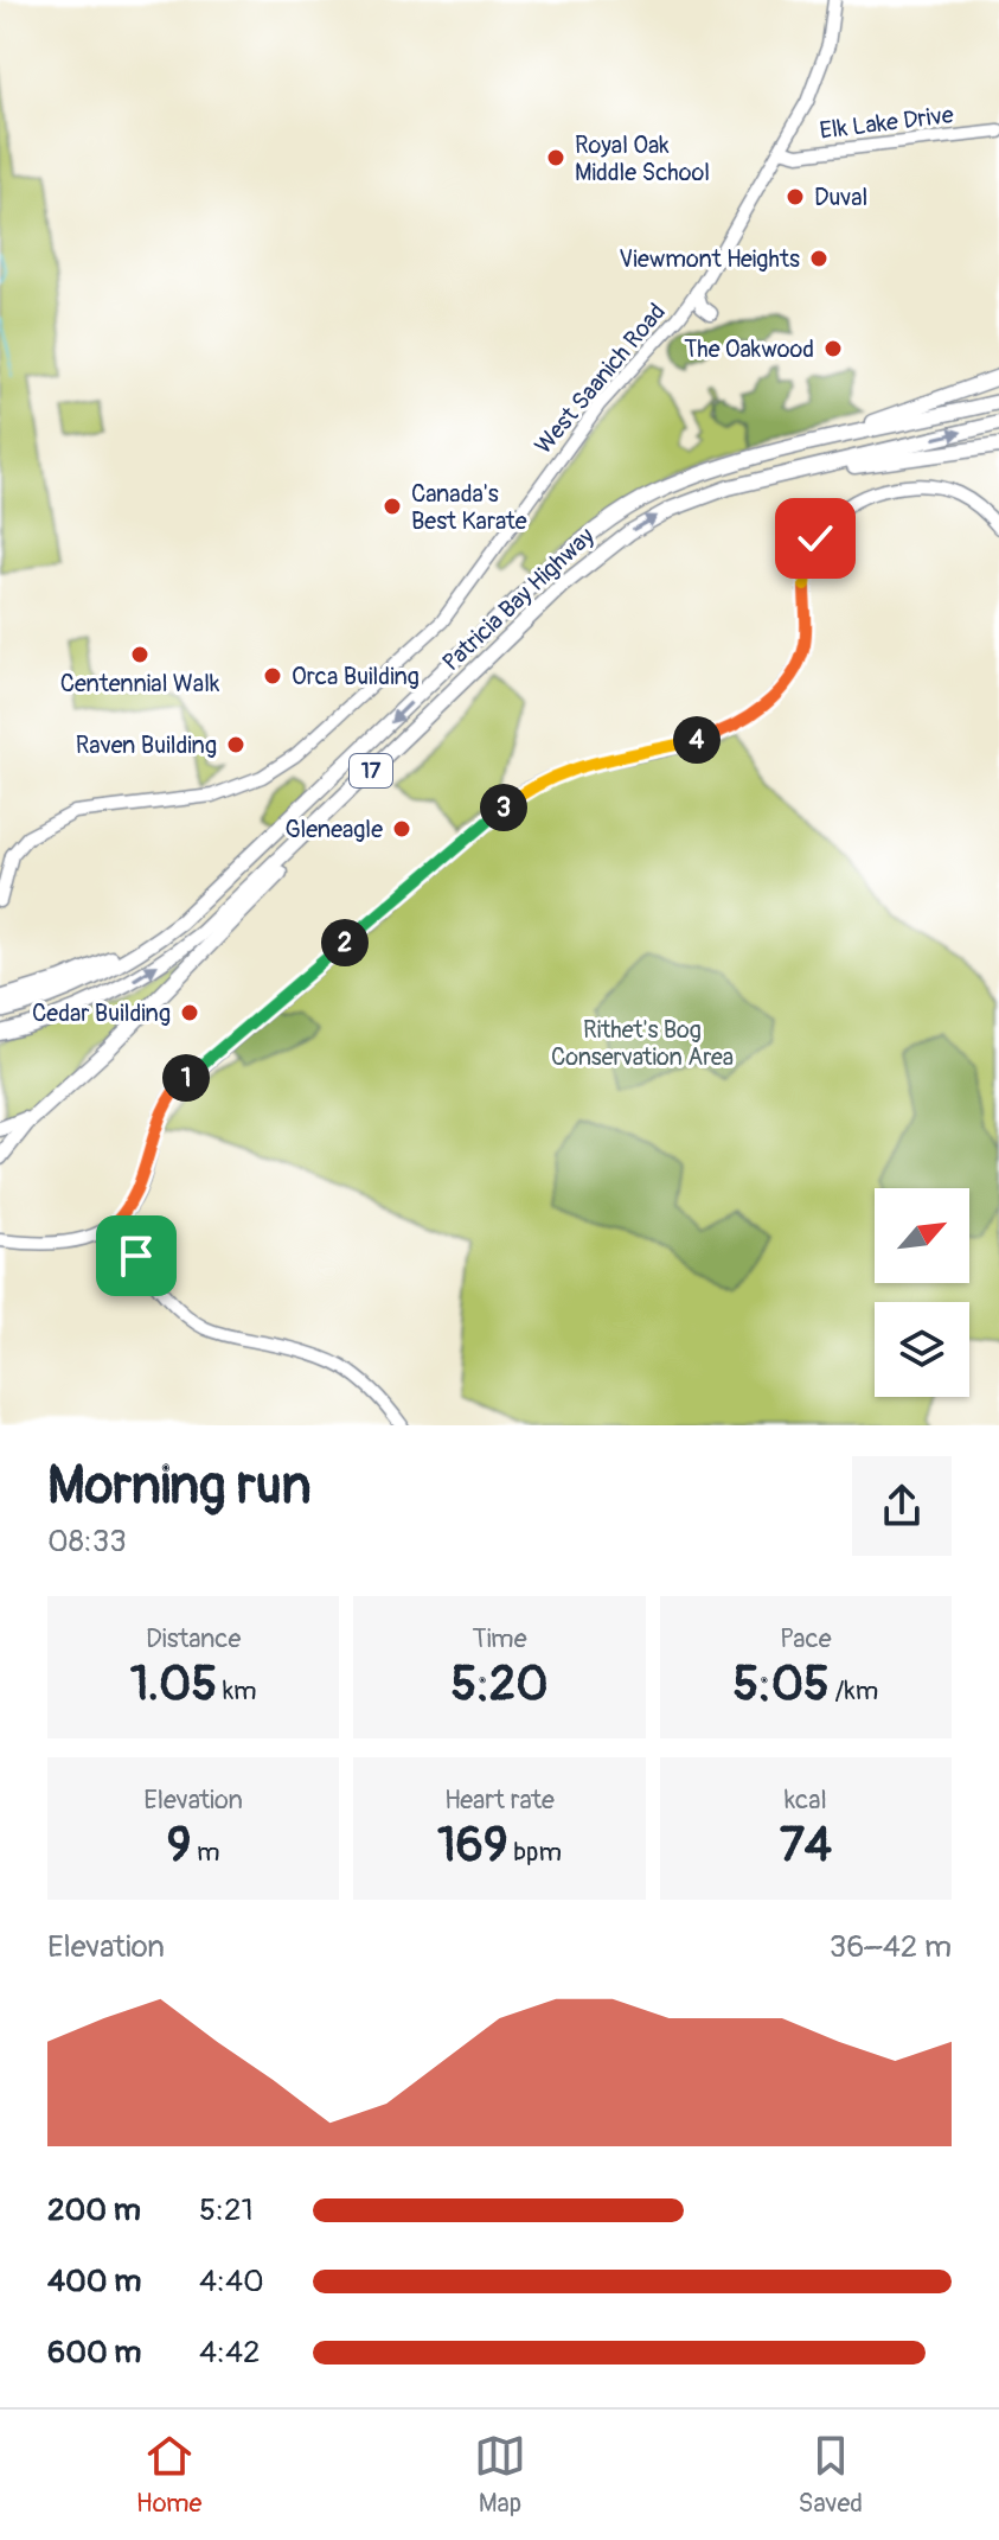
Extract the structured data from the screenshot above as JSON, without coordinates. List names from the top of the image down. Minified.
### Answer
{"streets":{"highway":["Patricia Bay Highway","17"],"street":["Elk Lake Drive","West Saanich Road"]},"crossings":[["Elk Lake Drive","West Saanich Road"]],"parks":["Rithet's Bog Conservation Area"],"places":["Royal Oak Middle School","Duval","Viewmont Heights","The Oakwood","Canada's Best Karate","Centennial Walk","Orca Building","Raven Building","Gleneagle","Cedar Building"],"north":"top right","page":{"pins":["4","3","2","1"],"heading":["Morning run","08:33"],"stats":[["Distance","1.05 km"],["Time","5:20"],["Pace","5:05 /km"],["Elevation","9 m"],["Heart rate","169 bpm"],["kcal","74"]],"chart":["Elevation","36–42 m"],"list":[{"name":"200 m","note":"5:21"},{"name":"400 m","note":"4:40"},{"name":"600 m","note":"4:42"}],"tabs":["Home","Map","Saved"]}}
